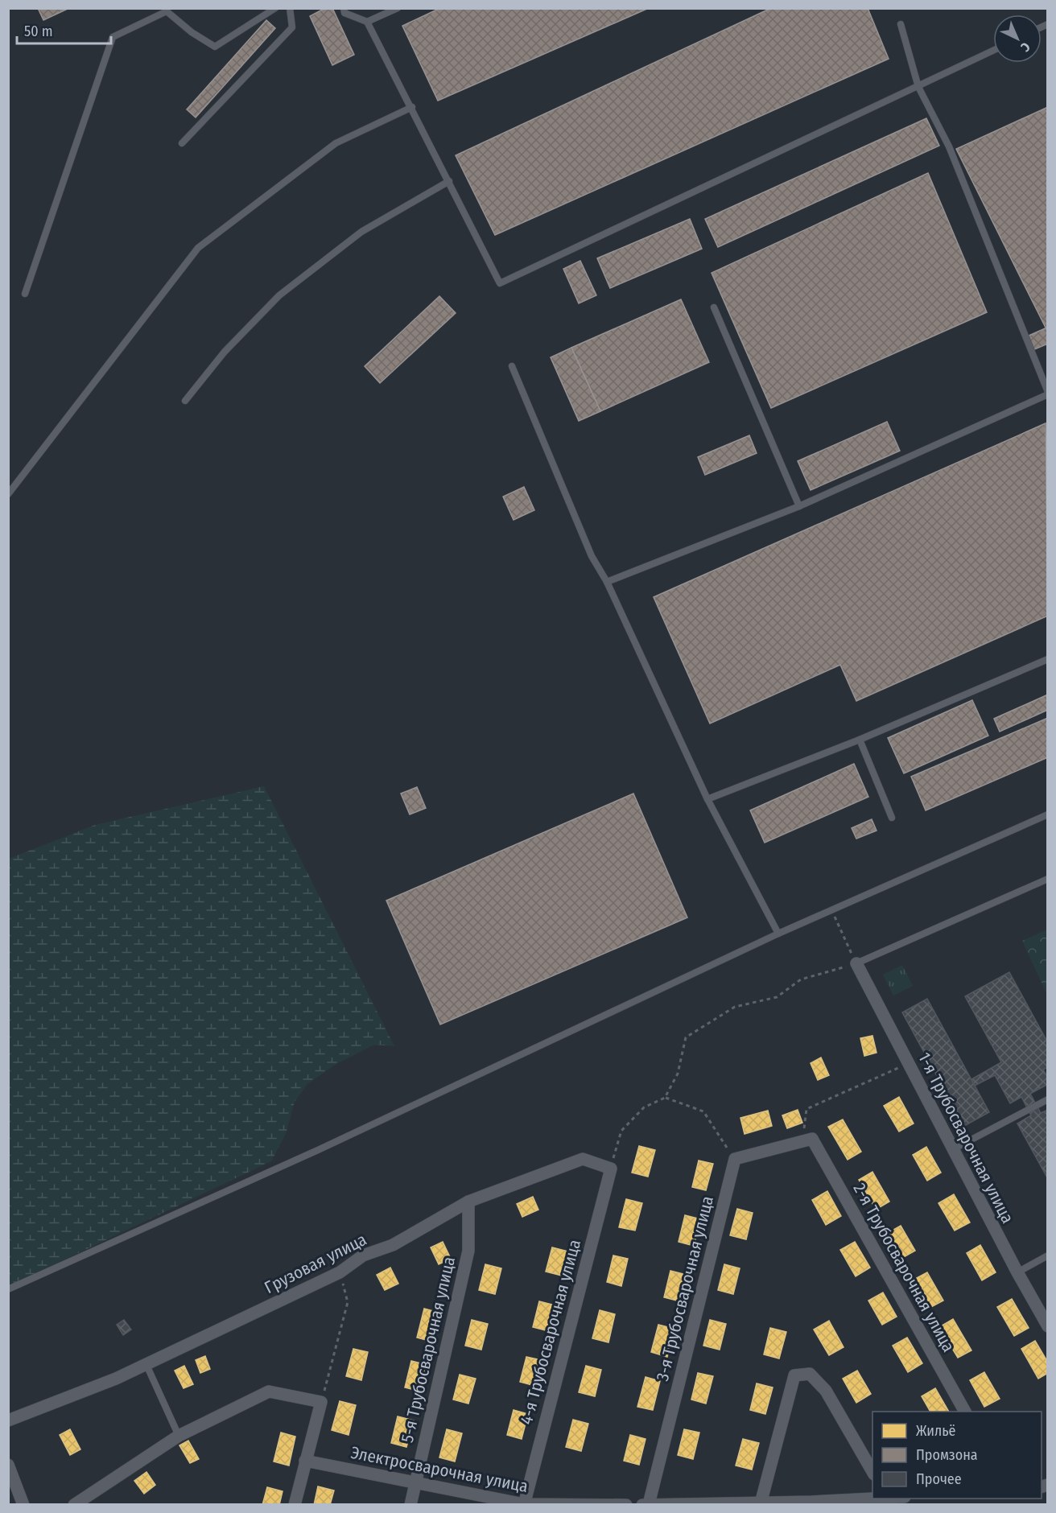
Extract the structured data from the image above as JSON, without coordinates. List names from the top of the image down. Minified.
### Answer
{"streets":{"street":["1-я Трубосварочная улица","Грузовая улица","2-я Трубосварочная улица","3-я Трубосварочная улица","4-я Трубосварочная улица","5-я Трубосварочная улица","Электросварочная улица"]},"crossings":[["Грузовая улица","4-я Трубосварочная улица"],["Грузовая улица","5-я Трубосварочная улица"],["4-я Трубосварочная улица","Электросварочная улица"],["5-я Трубосварочная улица","Электросварочная улица"]],"legend":["Жильё","Промзона","Прочее"],"scale_bar":"50 m","north":"bottom right"}
